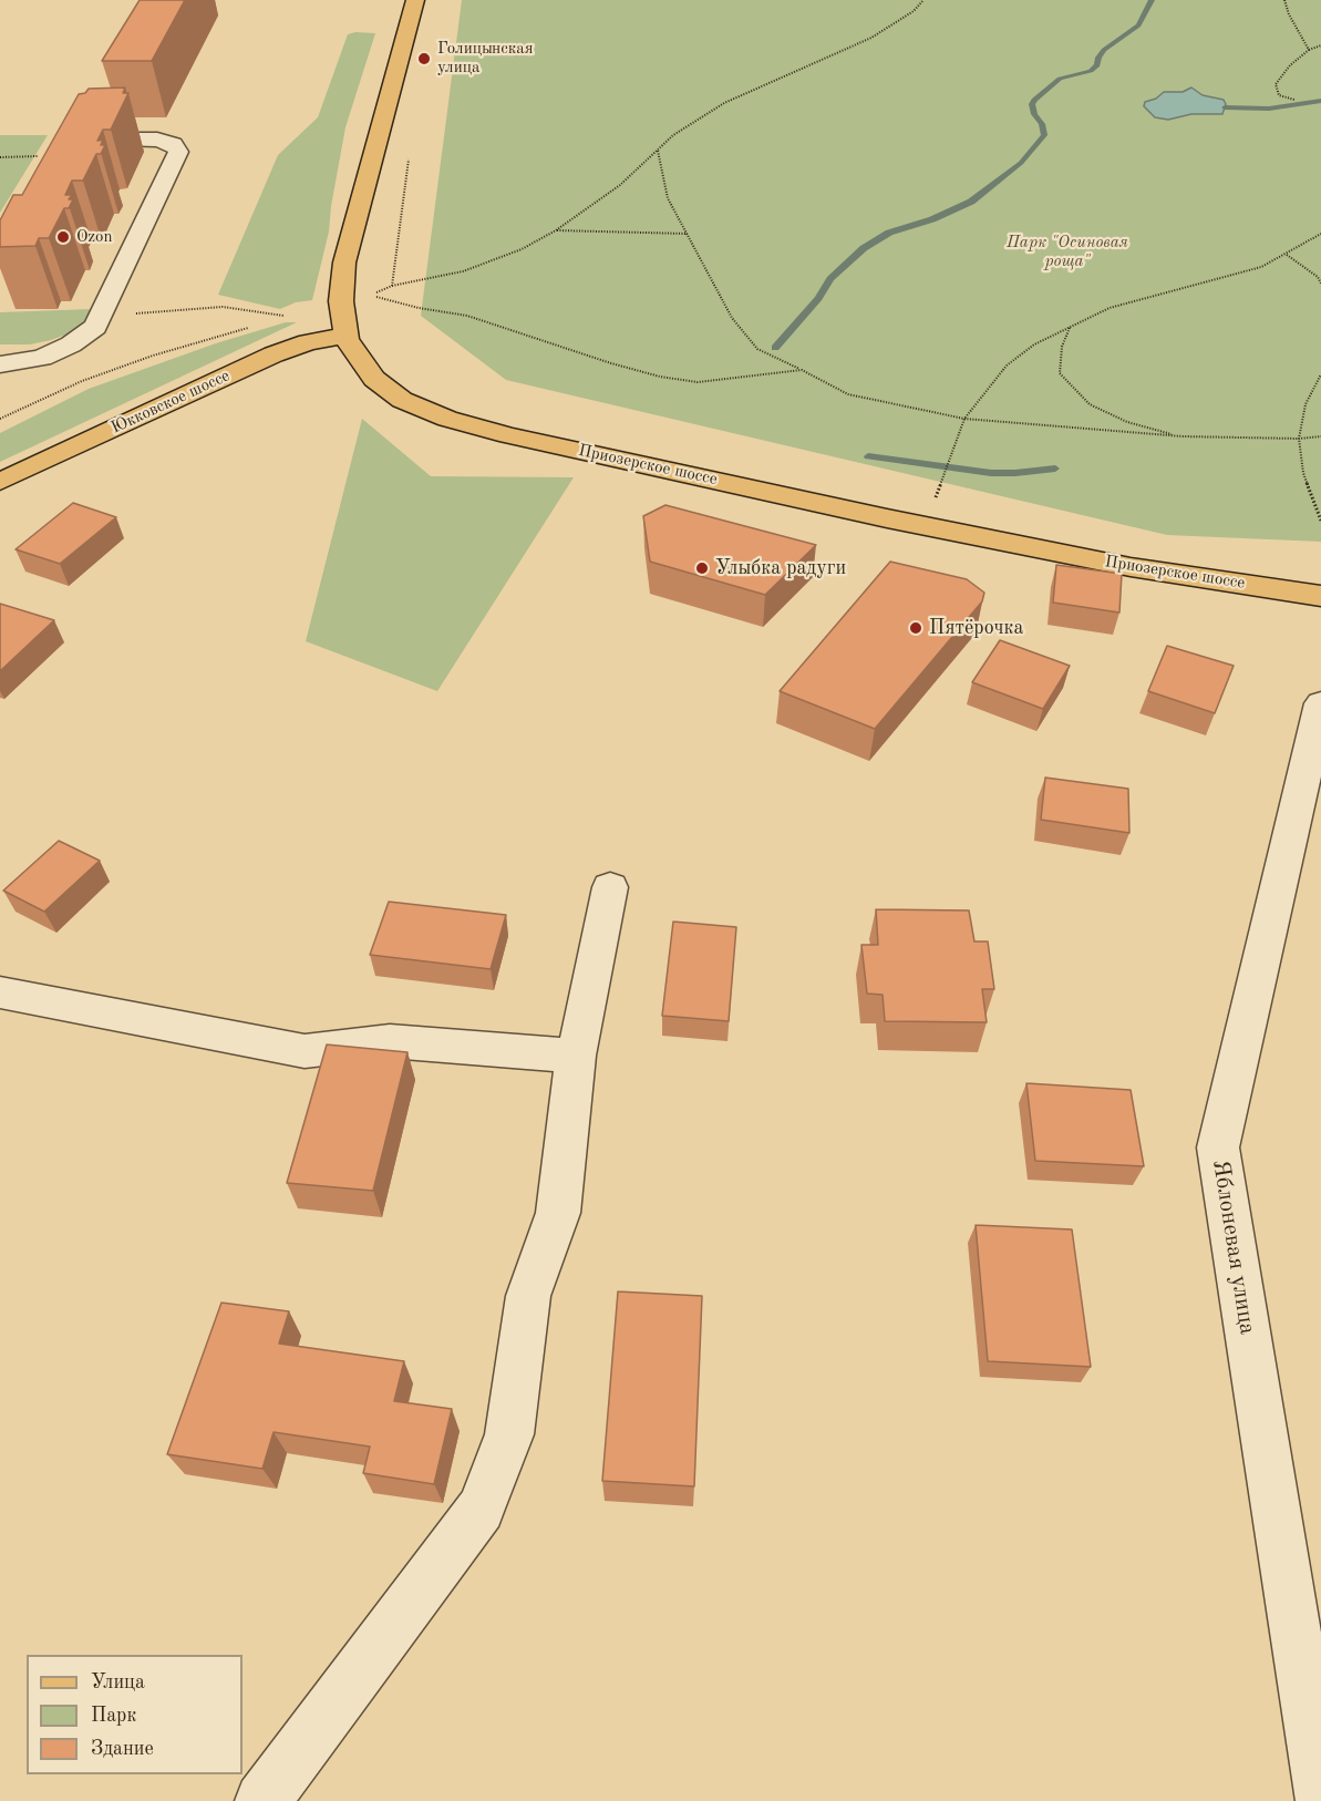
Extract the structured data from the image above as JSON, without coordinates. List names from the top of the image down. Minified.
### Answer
{"streets":{"main road":["Юкковское шоссе","Приозерское шоссе"],"street":["Яблоневая улица"]},"crossings":[["Юкковское шоссе","Приозерское шоссе"]],"parks":["Парк \"Осиновая роща\""],"places":["Голицынская улица","Ozon","Улыбка радуги","Пятёрочка"],"legend":["Улица","Парк","Здание"]}
